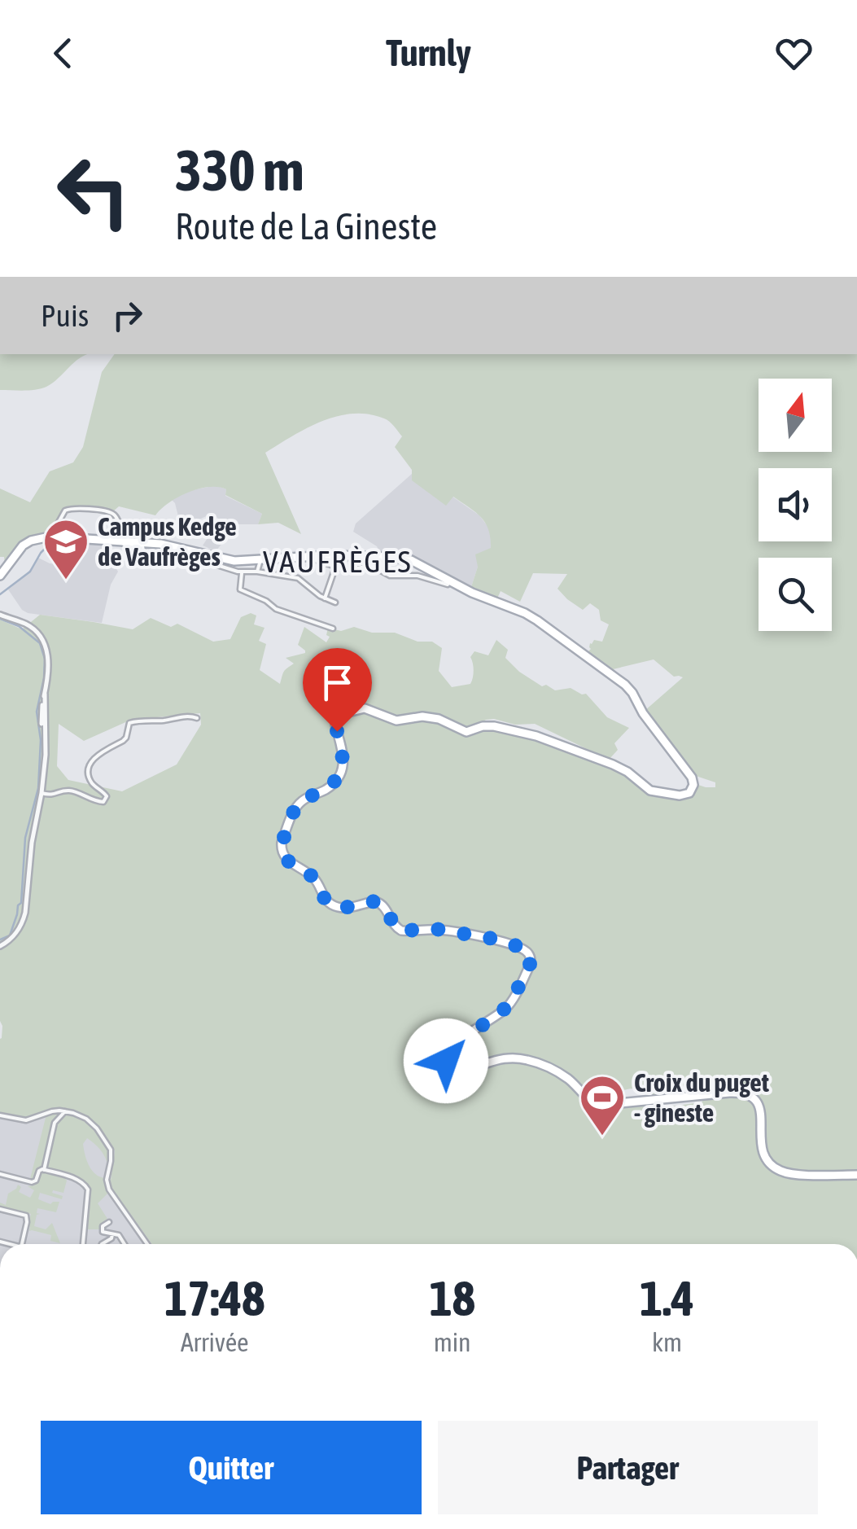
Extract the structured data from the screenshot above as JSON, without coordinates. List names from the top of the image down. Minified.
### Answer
{"districts":["VAUFRÈGES"],"places":{"school or university":["Campus Kedge de Vaufrèges"],"sports":["Croix du puget - gineste"]},"north":"top","page":{"header":"Turnly","turn":["330 m","Route de La Gineste"],"then":"Puis","eta":["17:48","Arrivée","18","min","1.4","km"],"buttons":["Quitter","Partager"]}}
